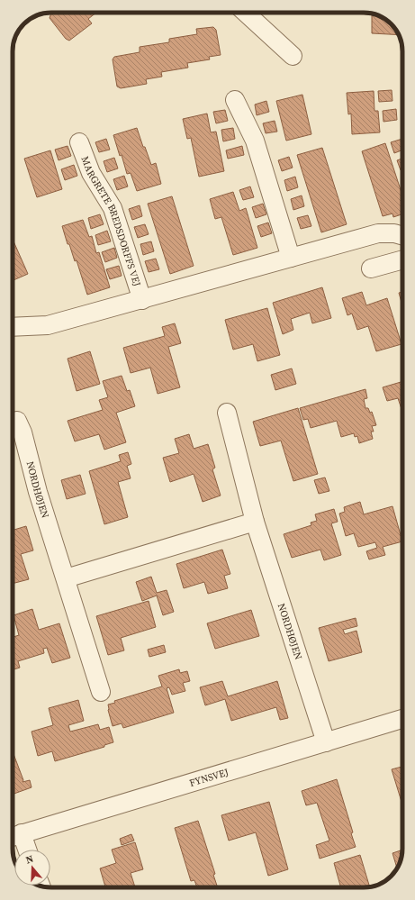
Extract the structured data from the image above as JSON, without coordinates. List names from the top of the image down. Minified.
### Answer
{"streets":{"street":["MARGRETE BREDSDORFFS VEJ","NORDHØJEN","FYNSVEJ"]},"crossings":[["NORDHØJEN","FYNSVEJ"]],"north":"top"}
